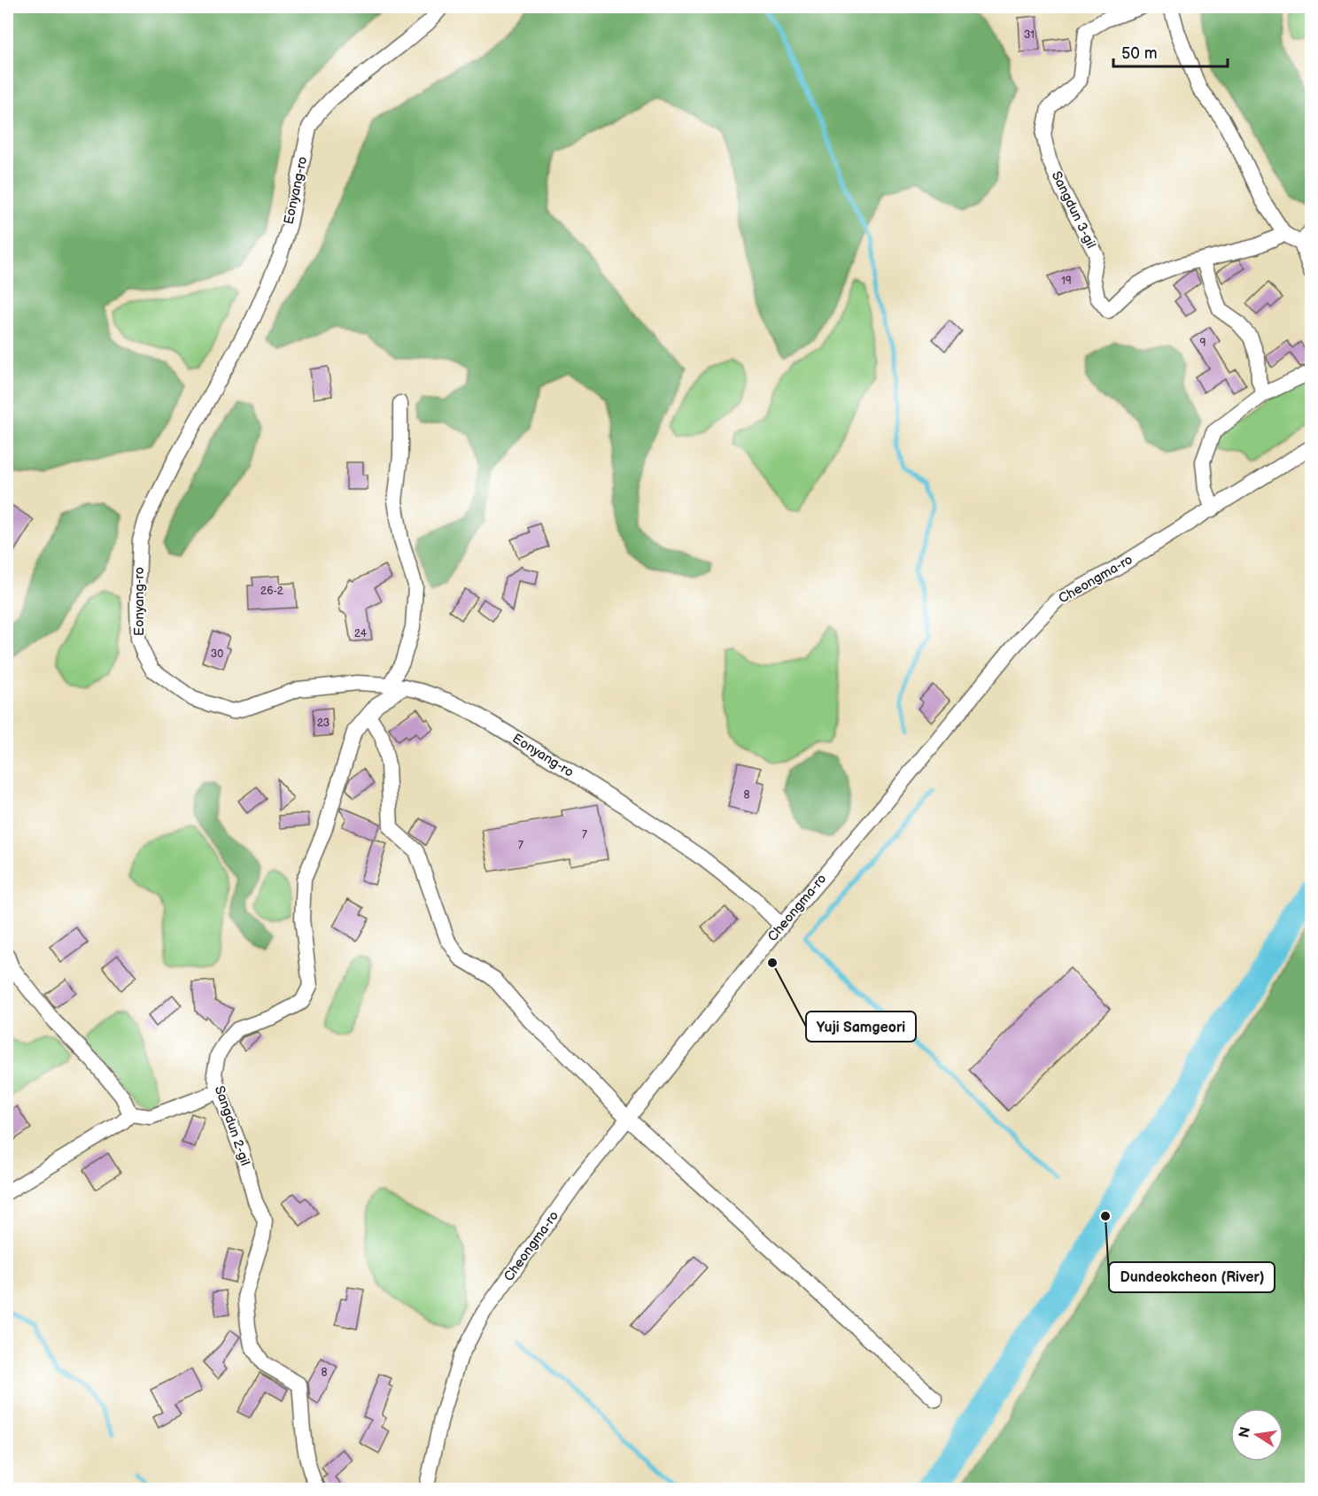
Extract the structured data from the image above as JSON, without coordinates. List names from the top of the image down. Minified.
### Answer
{"streets":{"street":["Eonyang-ro","Sangdun 3-gil","Cheongma-ro","Sangdun 2-gil"]},"crossings":[["Eonyang-ro","Cheongma-ro"],["Eonyang-ro","Sangdun 2-gil"]],"places":["Yuji Samgeori","Dundeokcheon (River)"],"house_numbers":["31","19","9","26-2","24","30","23","8","7","7","8"],"scale_bar":"50 m","north":"left"}
